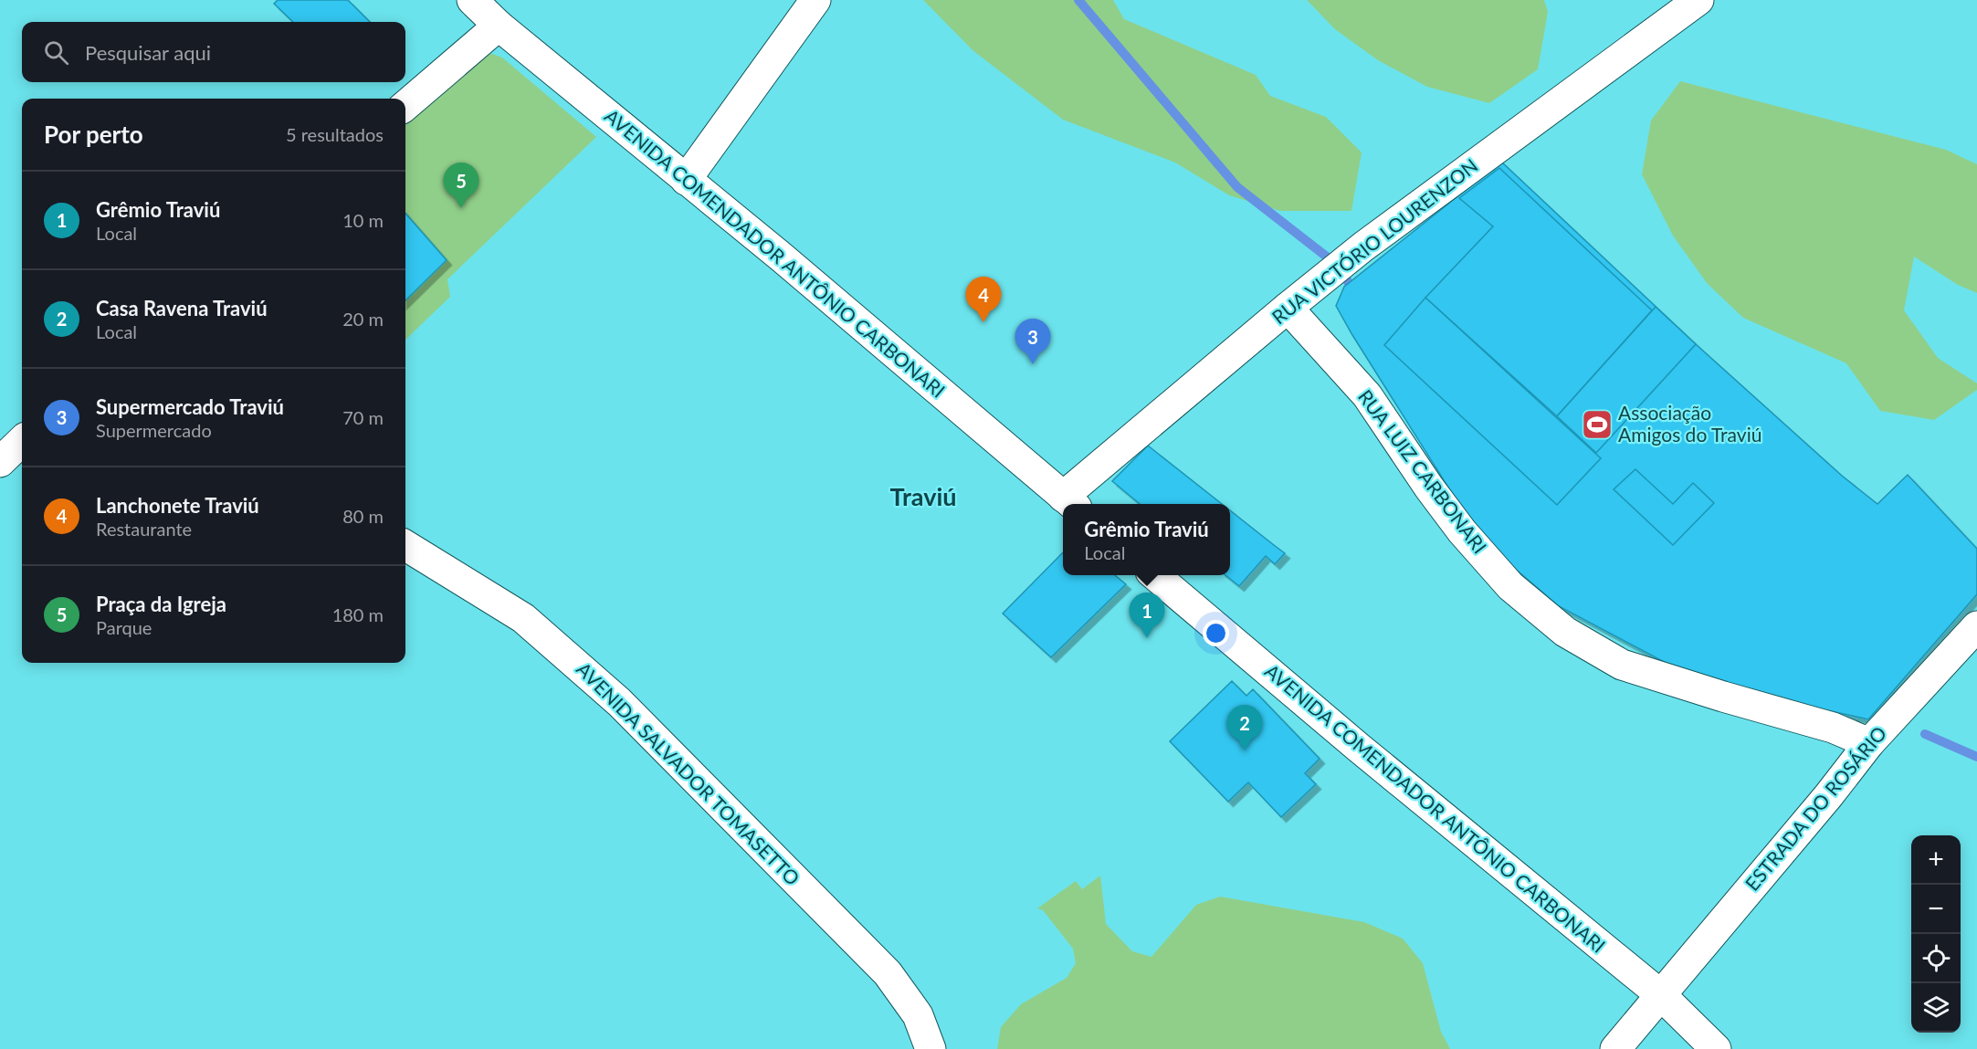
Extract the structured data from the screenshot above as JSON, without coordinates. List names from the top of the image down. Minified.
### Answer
{"streets":{"street":["RUA VICTÓRIO LOURENZON","AVENIDA COMENDADOR ANTÔNIO CARBONARI","RUA LUIZ CARBONARI","AVENIDA SALVADOR TOMASETTO","ESTRADA DO ROSÁRIO"]},"crossings":[["RUA VICTÓRIO LOURENZON","AVENIDA COMENDADOR ANTÔNIO CARBONARI"],["RUA VICTÓRIO LOURENZON","RUA LUIZ CARBONARI"],["AVENIDA COMENDADOR ANTÔNIO CARBONARI","ESTRADA DO ROSÁRIO"],["RUA LUIZ CARBONARI","ESTRADA DO ROSÁRIO"]],"districts":["Traviú"],"places":{"sports":["Associação Amigos do Traviú"]},"page":{"search":"Pesquisar aqui","heading":["Por perto","5 resultados"],"pins":["5","4","3","1","2"],"list":[{"mark":"1","name":"Grêmio Traviú","note":"Local","value":"10 m"},{"mark":"2","name":"Casa Ravena Traviú","note":"Local","value":"20 m"},{"mark":"3","name":"Supermercado Traviú","note":"Supermercado","value":"70 m"},{"mark":"4","name":"Lanchonete Traviú","note":"Restaurante","value":"80 m"},{"mark":"5","name":"Praça da Igreja","note":"Parque","value":"180 m"}],"popup":["Grêmio Traviú","Local"],"map_buttons":["+","−"]}}
